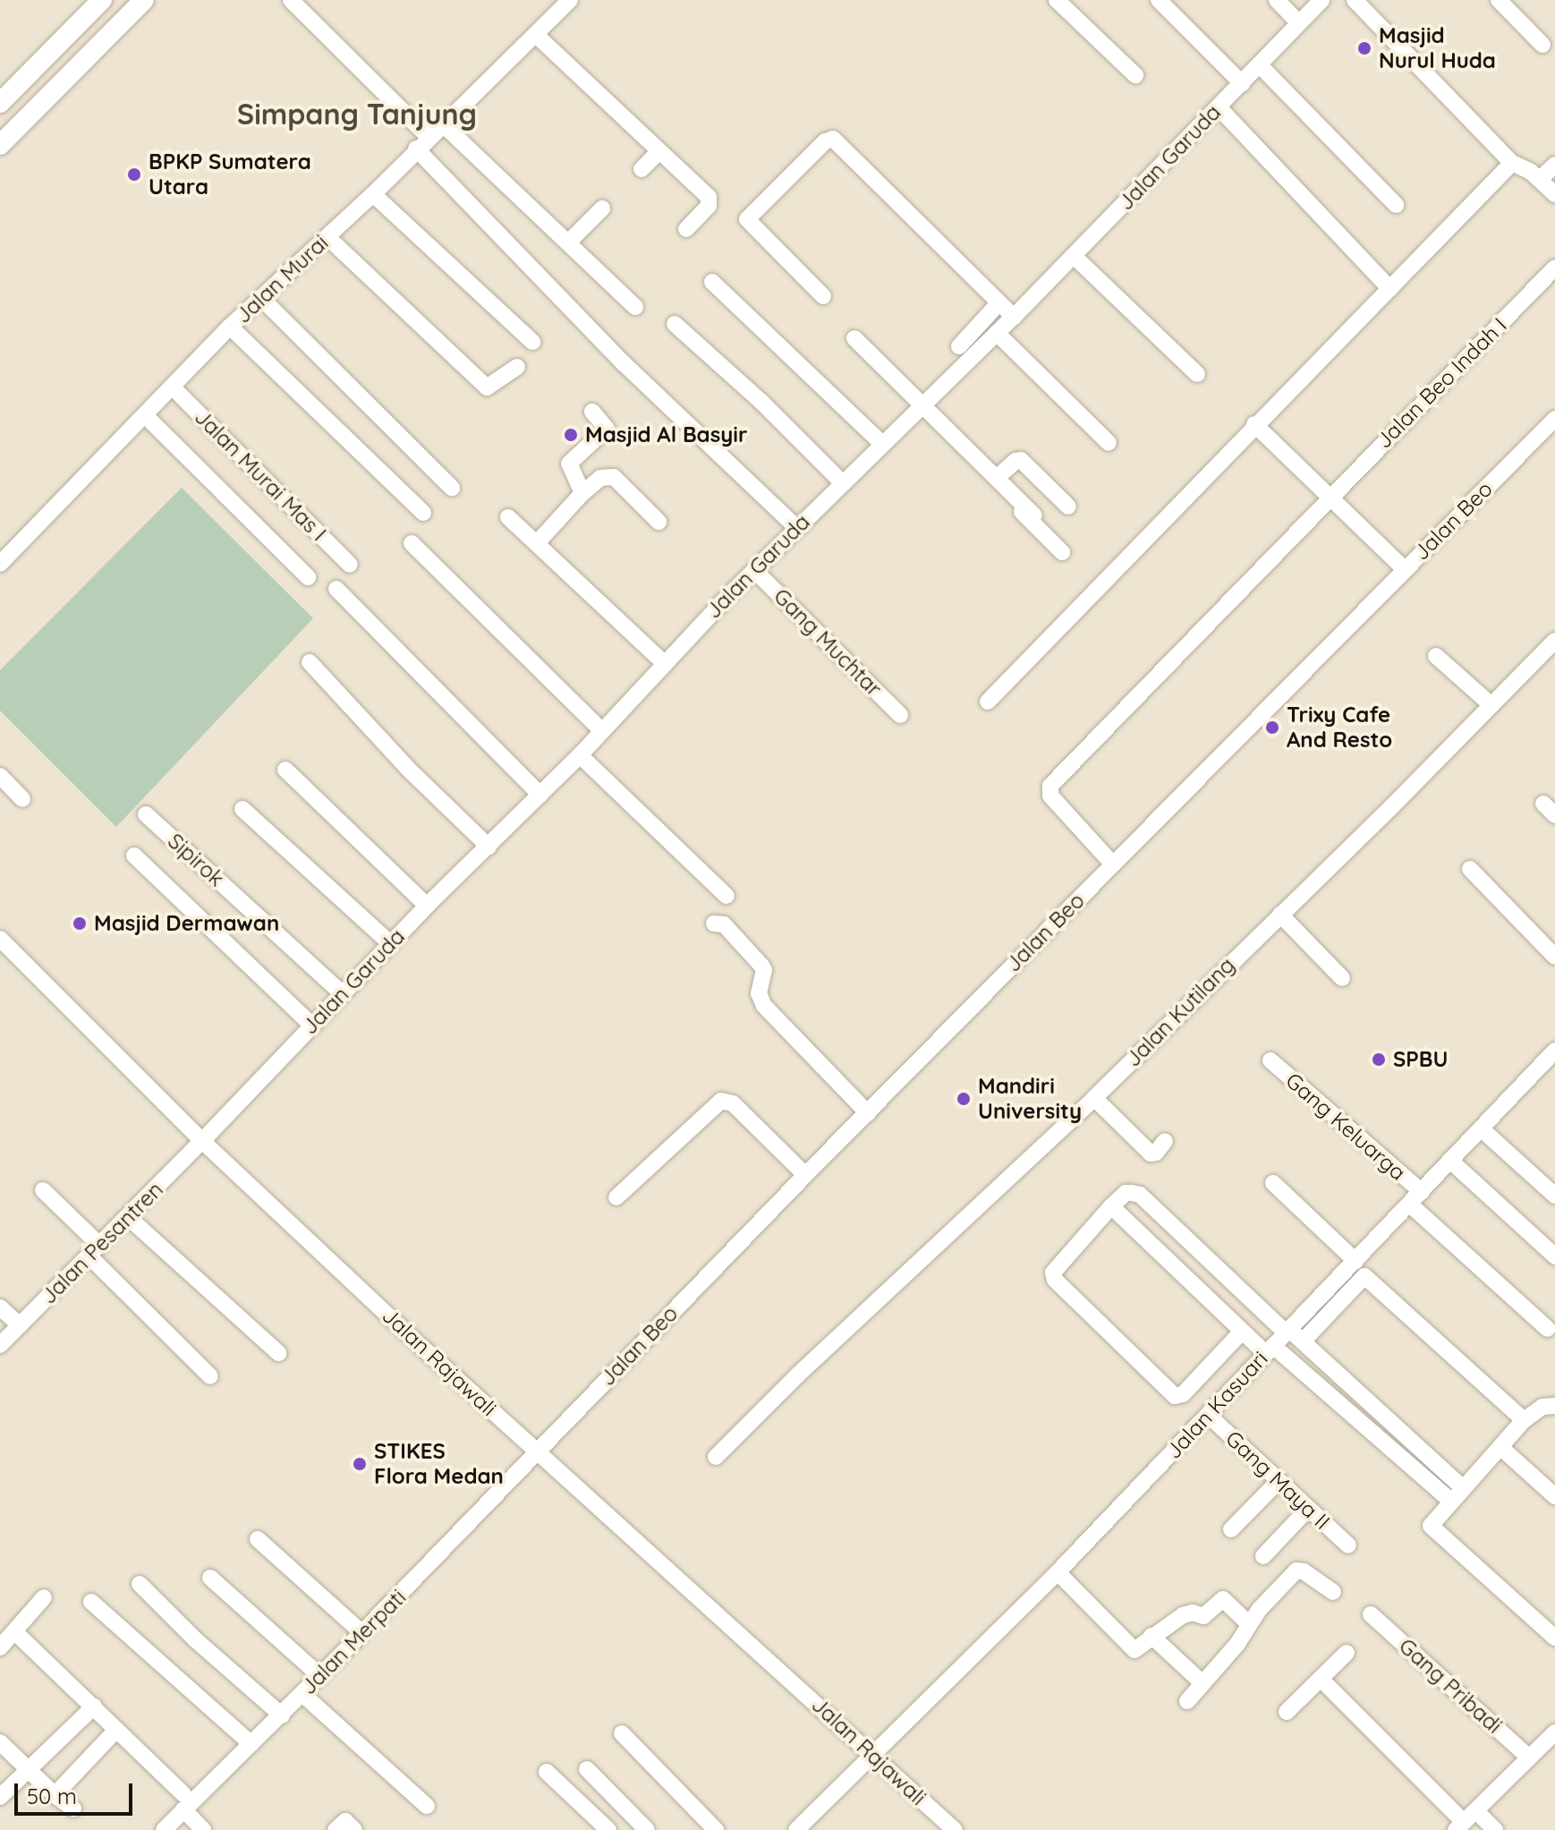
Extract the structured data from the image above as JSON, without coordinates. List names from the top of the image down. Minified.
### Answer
{"streets":{"street":["Jalan Garuda","Jalan Murai","Jalan Beo Indah I","Jalan Murai Mas I","Jalan Beo","Gang Muchtar","Sipirok","Jalan Kutilang","Gang Keluarga","Jalan Pesantren","Jalan Rajawali","Jalan Kasuari","Gang Maya II","Jalan Merpati","Gang Pribadi"]},"crossings":[["Jalan Garuda","Gang Muchtar"],["Jalan Garuda","Sipirok"],["Jalan Garuda","Jalan Pesantren"],["Jalan Garuda","Jalan Rajawali"],["Jalan Murai","Jalan Murai Mas I"],["Jalan Beo Indah I","Jalan Beo"],["Jalan Beo","Jalan Rajawali"],["Jalan Beo","Jalan Merpati"],["Gang Keluarga","Jalan Kasuari"],["Jalan Pesantren","Jalan Rajawali"],["Jalan Rajawali","Jalan Kasuari"],["Jalan Rajawali","Jalan Merpati"],["Jalan Kasuari","Gang Maya II"]],"districts":["Simpang Tanjung"],"places":["Masjid Nurul Huda","BPKP Sumatera Utara","Masjid Al Basyir","Trixy Cafe And Resto","Masjid Dermawan","SPBU","Mandiri University","STIKES Flora Medan"],"scale_bar":"50 m"}
